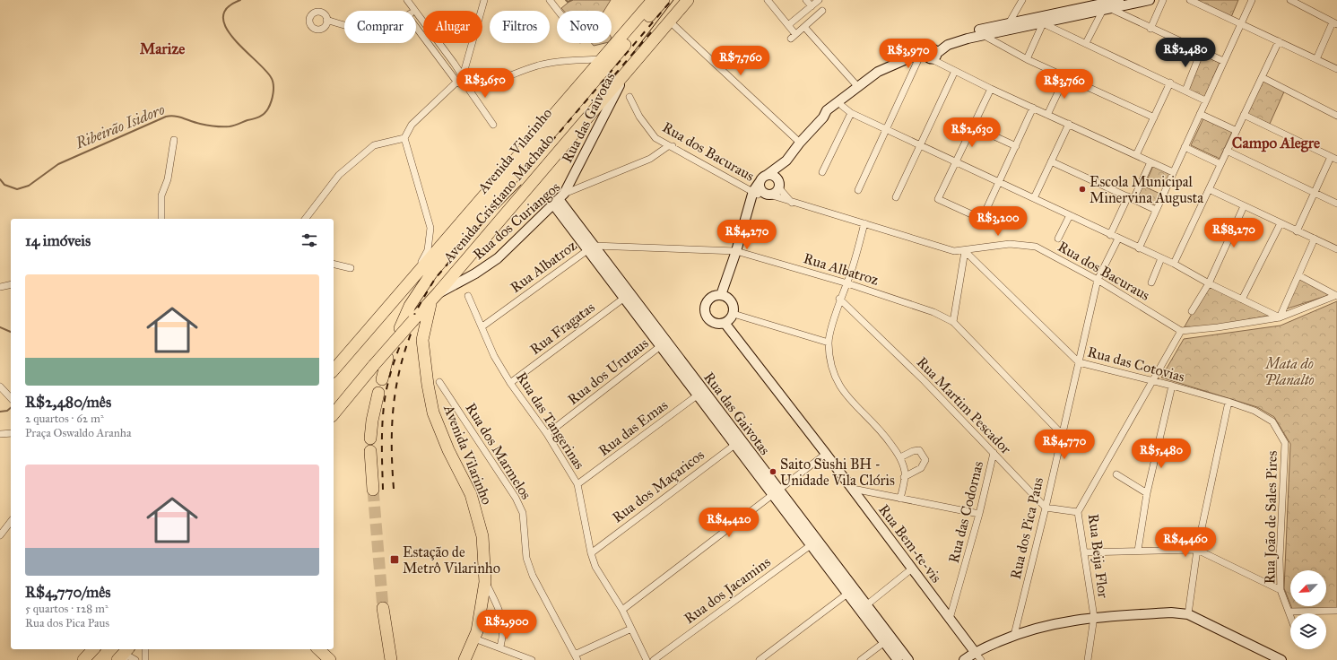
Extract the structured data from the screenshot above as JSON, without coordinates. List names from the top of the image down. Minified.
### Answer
{"streets":{"highway":["Avenida Vilarinho","Avenida Cristiano Machado"],"street":["Rua das Gaivotas","Rua dos Bacuraus","Rua dos Curiangos","Rua Albatroz","Rua Fragatas","Rua das Cotovias","Rua dos Urutaus","Rua Martim Pescador","Rua das Tangerinas","Rua das Emas","Rua dos Marmelos","Rua dos Maçaricos","Rua das Codornas","Rua João de Sales Pires","Rua dos Pica Paus","Rua Bem-te-vis","Rua Beija Flor","Rua dos Jacamins"]},"crossings":[["Rua das Gaivotas","Avenida Cristiano Machado"],["Rua das Gaivotas","Rua dos Curiangos"],["Rua das Gaivotas","Rua Albatroz"],["Rua das Gaivotas","Rua Fragatas"],["Rua das Gaivotas","Rua dos Urutaus"],["Rua das Gaivotas","Rua das Emas"],["Rua das Gaivotas","Rua dos Maçaricos"],["Rua das Gaivotas","Rua dos Jacamins"],["Avenida Vilarinho","Avenida Cristiano Machado"],["Avenida Vilarinho","Rua dos Curiangos"],["Rua dos Bacuraus","Rua dos Curiangos"],["Rua dos Bacuraus","Rua das Cotovias"],["Rua dos Bacuraus","Rua dos Pica Paus"],["Rua dos Bacuraus","Rua Beija Flor"],["Avenida Cristiano Machado","Rua dos Curiangos"],["Rua Albatroz","Rua das Tangerinas"],["Rua Albatroz","Rua dos Pica Paus"],["Rua Fragatas","Rua das Tangerinas"],["Rua das Cotovias","Rua João de Sales Pires"],["Rua das Cotovias","Rua dos Pica Paus"],["Rua das Cotovias","Rua Beija Flor"],["Rua dos Urutaus","Rua das Tangerinas"],["Rua Martim Pescador","Rua das Codornas"],["Rua Martim Pescador","Rua dos Pica Paus"],["Rua das Tangerinas","Rua das Emas"],["Rua das Tangerinas","Rua dos Maçaricos"],["Rua das Codornas","Rua Bem-te-vis"]],"districts":["Marize","Campo Alegre"],"water":["Ribeirão Isidoro"],"parks":["Mata do Planalto"],"places":{"other":["Escola Municipal Minervina Augusta","Saito Sushi BH - Unidade Vila Clóris"],"transit":["Estação de Metrô Vilarinho"]},"north":"bottom left","page":{"chip":["Comprar","Alugar","Filtros","Novo"],"price":["R$2,480","R$3,970","R$7,760","R$3,650","R$3,760","R$2,630","R$3,200","R$8,270","R$4,270","R$4,770","R$5,480","R$4,420","R$4,460","R$2,900"],"heading":"14 imóveis","list":[{"name":"R$2,480/mês","note":"2 quartos · 62 m² · Praça Oswaldo Aranha"},{"name":"R$4,770/mês","note":"5 quartos · 128 m² · Rua dos Pica Paus"}]}}
